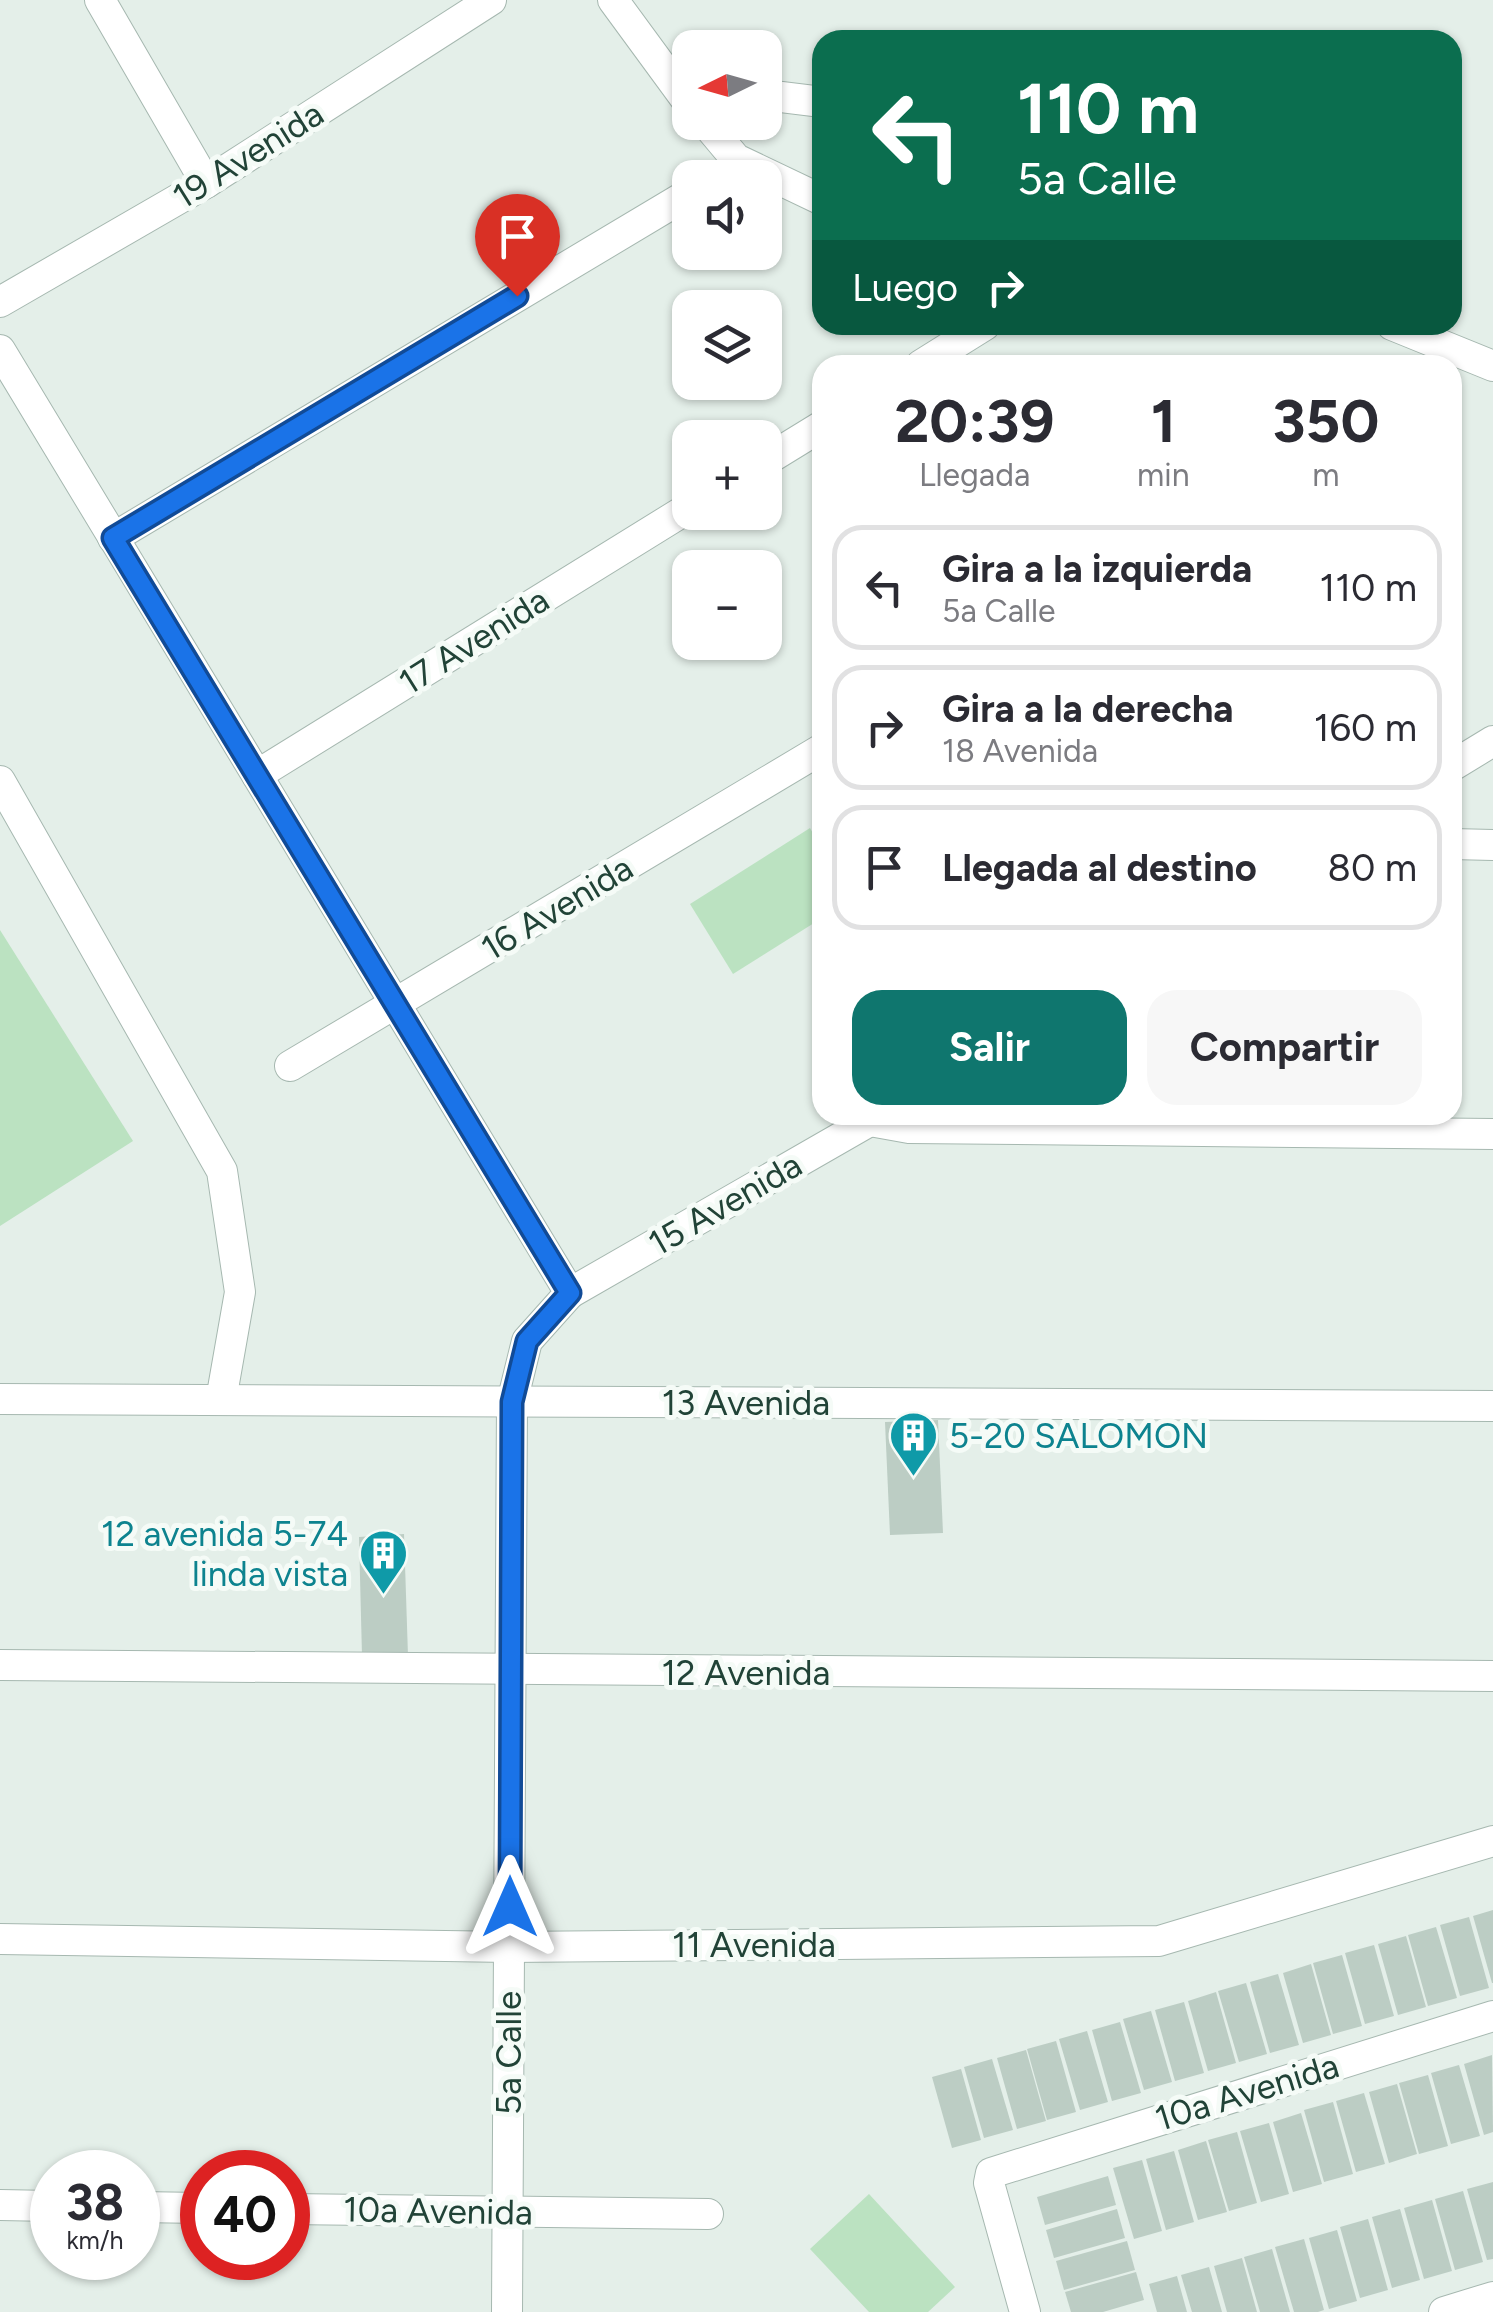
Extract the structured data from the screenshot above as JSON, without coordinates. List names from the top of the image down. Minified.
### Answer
{"streets":{"street":["19 Avenida","17 Avenida","16 Avenida","15 Avenida","13 Avenida","12 Avenida","11 Avenida","5a Calle","10a Avenida"]},"crossings":[["15 Avenida","5a Calle"],["13 Avenida","5a Calle"],["12 Avenida","5a Calle"],["11 Avenida","5a Calle"],["5a Calle","10a Avenida"]],"places":{"building":["5-20 SALOMON","12 avenida 5-74 linda vista"]},"north":"left","page":{"map_buttons":["+","−"],"turn":["110 m","5a Calle"],"then":"Luego","eta":["20:39","Llegada","1","min","350","m"],"list":[{"name":"Gira a la izquierda","note":"5a Calle","value":"110 m"},{"name":"Gira a la derecha","note":"18 Avenida","value":"160 m"},{"name":"Llegada al destino","value":"80 m"}],"buttons":["Salir","Compartir"],"speed":"38 km/h","limit":"40"}}
